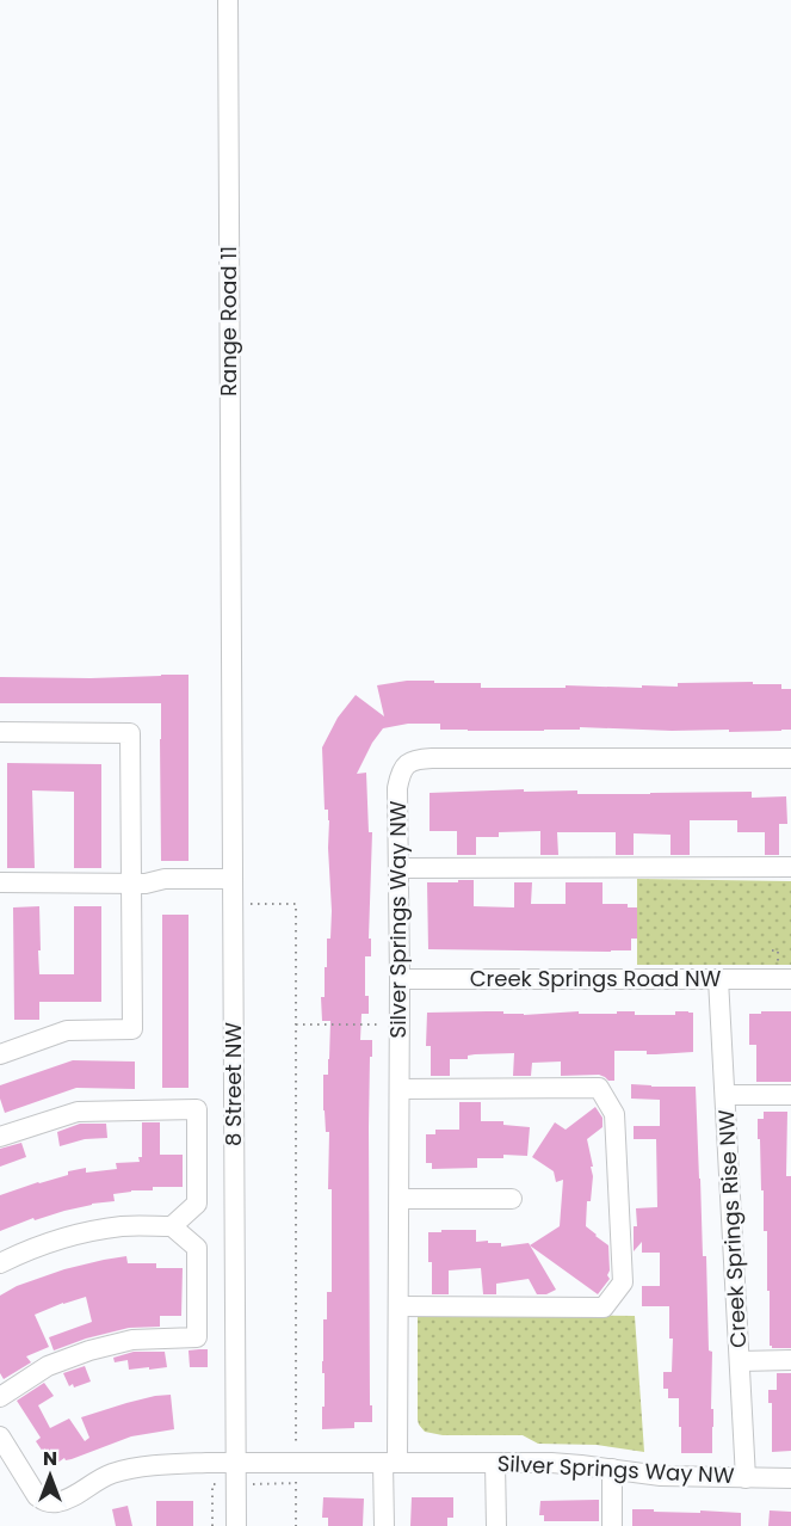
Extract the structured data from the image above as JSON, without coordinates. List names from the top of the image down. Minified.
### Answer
{"streets":{"street":["Range Road 11","Silver Springs Way NW","Creek Springs Road NW","8 Street NW","Creek Springs Rise NW"]},"crossings":[["Range Road 11","8 Street NW"],["Silver Springs Way NW","Creek Springs Road NW"],["Silver Springs Way NW","8 Street NW"],["Silver Springs Way NW","Creek Springs Rise NW"],["Creek Springs Road NW","Creek Springs Rise NW"]],"north":"top"}
